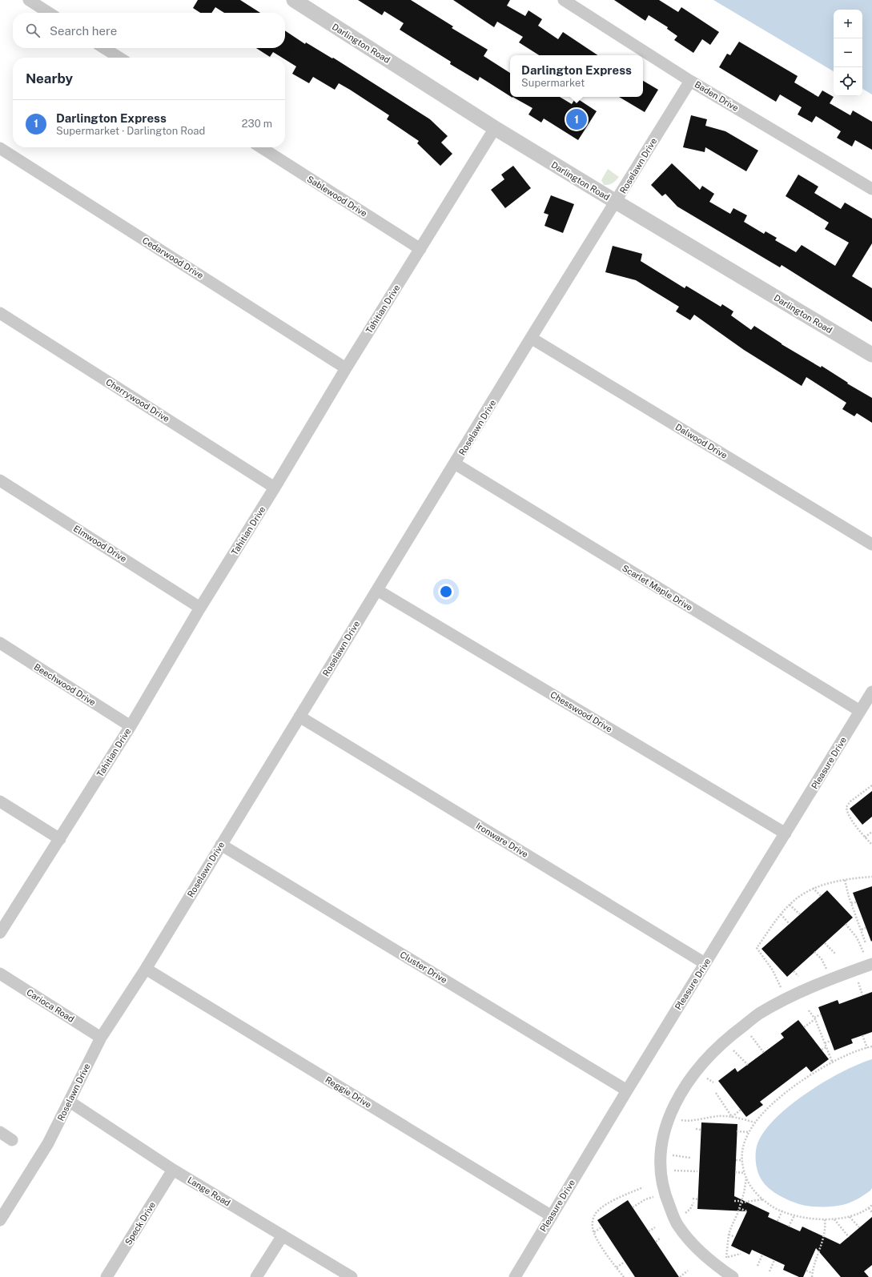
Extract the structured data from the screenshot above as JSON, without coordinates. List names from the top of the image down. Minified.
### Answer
{"streets":{"street":["Darlington Road","Baden Drive","Roselawn Drive","Sablewood Drive","Cedarwood Drive","Tahitian Drive","Cherrywood Drive","Dalwood Drive","Elmwood Drive","Scarlet Maple Drive","Beechwood Drive","Chesswood Drive","Pleasure Drive","Ironware Drive","Cluster Drive","Carioca Road","Reggie Drive","Lange Road","Speck Drive"]},"crossings":[["Darlington Road","Roselawn Drive"],["Darlington Road","Tahitian Drive"],["Baden Drive","Roselawn Drive"],["Roselawn Drive","Dalwood Drive"],["Roselawn Drive","Scarlet Maple Drive"],["Roselawn Drive","Chesswood Drive"],["Roselawn Drive","Ironware Drive"],["Roselawn Drive","Cluster Drive"],["Roselawn Drive","Carioca Road"],["Roselawn Drive","Reggie Drive"],["Roselawn Drive","Lange Road"],["Sablewood Drive","Tahitian Drive"],["Cedarwood Drive","Tahitian Drive"],["Tahitian Drive","Cherrywood Drive"],["Tahitian Drive","Elmwood Drive"],["Tahitian Drive","Beechwood Drive"],["Scarlet Maple Drive","Pleasure Drive"],["Chesswood Drive","Pleasure Drive"],["Pleasure Drive","Ironware Drive"],["Pleasure Drive","Cluster Drive"],["Pleasure Drive","Reggie Drive"],["Lange Road","Speck Drive"]],"page":{"map_buttons":["+","−"],"search":"Search here","popup":["Darlington Express","Supermarket"],"heading":"Nearby","list":[{"mark":"1","name":"Darlington Express","note":"Supermarket · Darlington Road","value":"230 m"}],"pins":"1"}}
